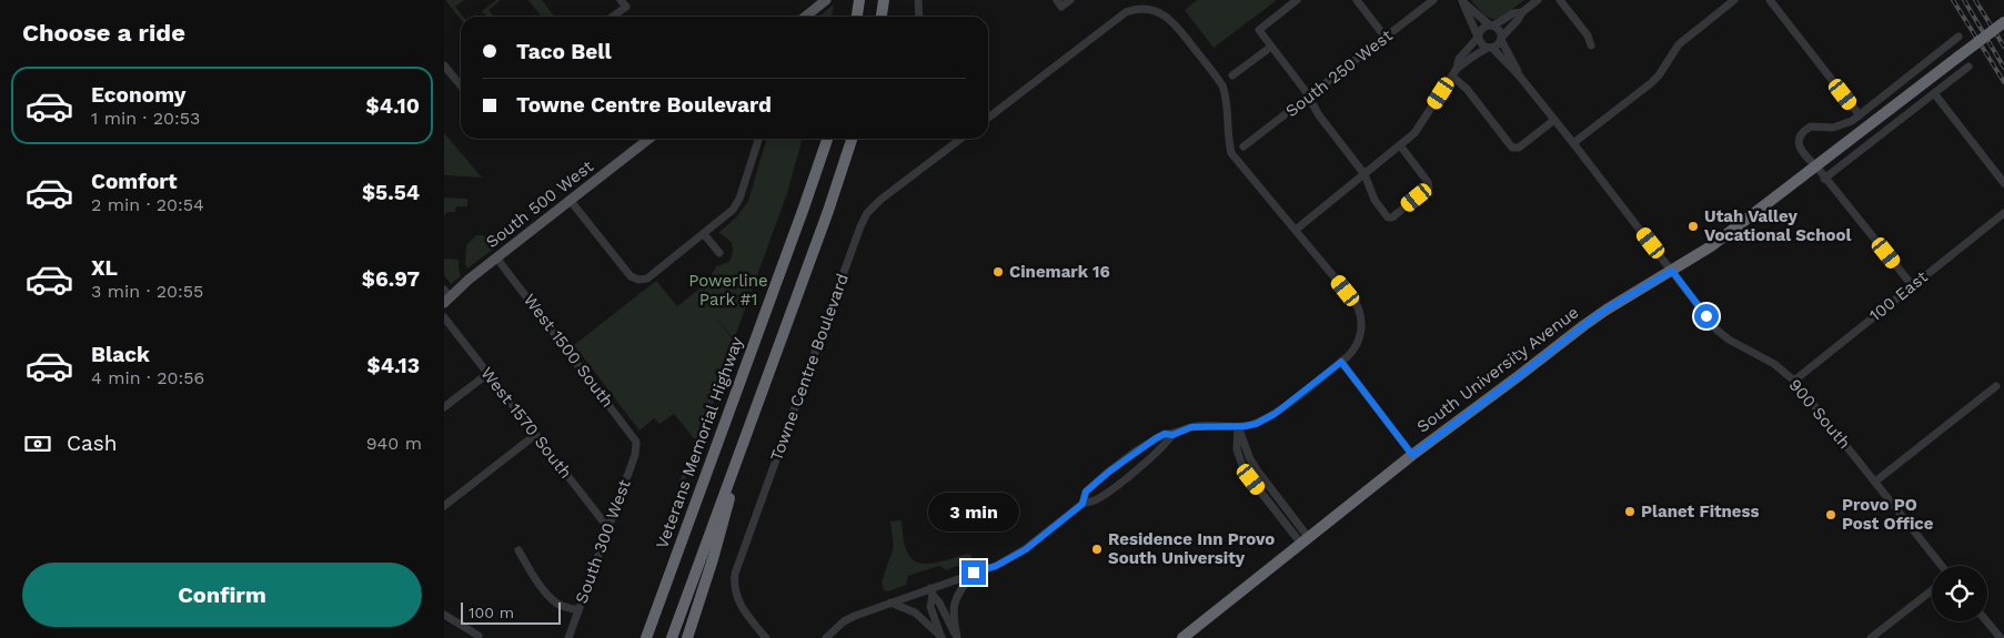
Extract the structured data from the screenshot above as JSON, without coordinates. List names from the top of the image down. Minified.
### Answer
{"streets":{"highway":["South University Avenue","Veterans Memorial Highway"],"main road":["South 500 West"],"street":["South 250 West","100 East","West 1500 South","Towne Centre Boulevard","900 South","West 1570 South","South 300 West"]},"crossings":[["South 500 West","West 1500 South"],["100 East","900 South"],["West 1500 South","South 300 West"],["South University Avenue","900 South"],["West 1570 South","South 300 West"]],"parks":["Powerline Park #1"],"places":["Utah Valley Vocational School","Cinemark 16","Planet Fitness","Provo PO Post Office","Residence Inn Provo South University"],"scale_bar":"100 m","page":{"heading":"Choose a ride","banner":["Taco Bell","Towne Centre Boulevard"],"list":[{"name":"Economy","note":"1 min · 20:53","value":"$4.10"},{"name":"Comfort","note":"2 min · 20:54","value":"$5.54"},{"name":"XL","note":"3 min · 20:55","value":"$6.97"},{"name":"Black","note":"4 min · 20:56","value":"$4.13"}],"pay":["Cash","940 m"],"bubble":"3 min","buttons":"Confirm","scale":"100 m"}}
